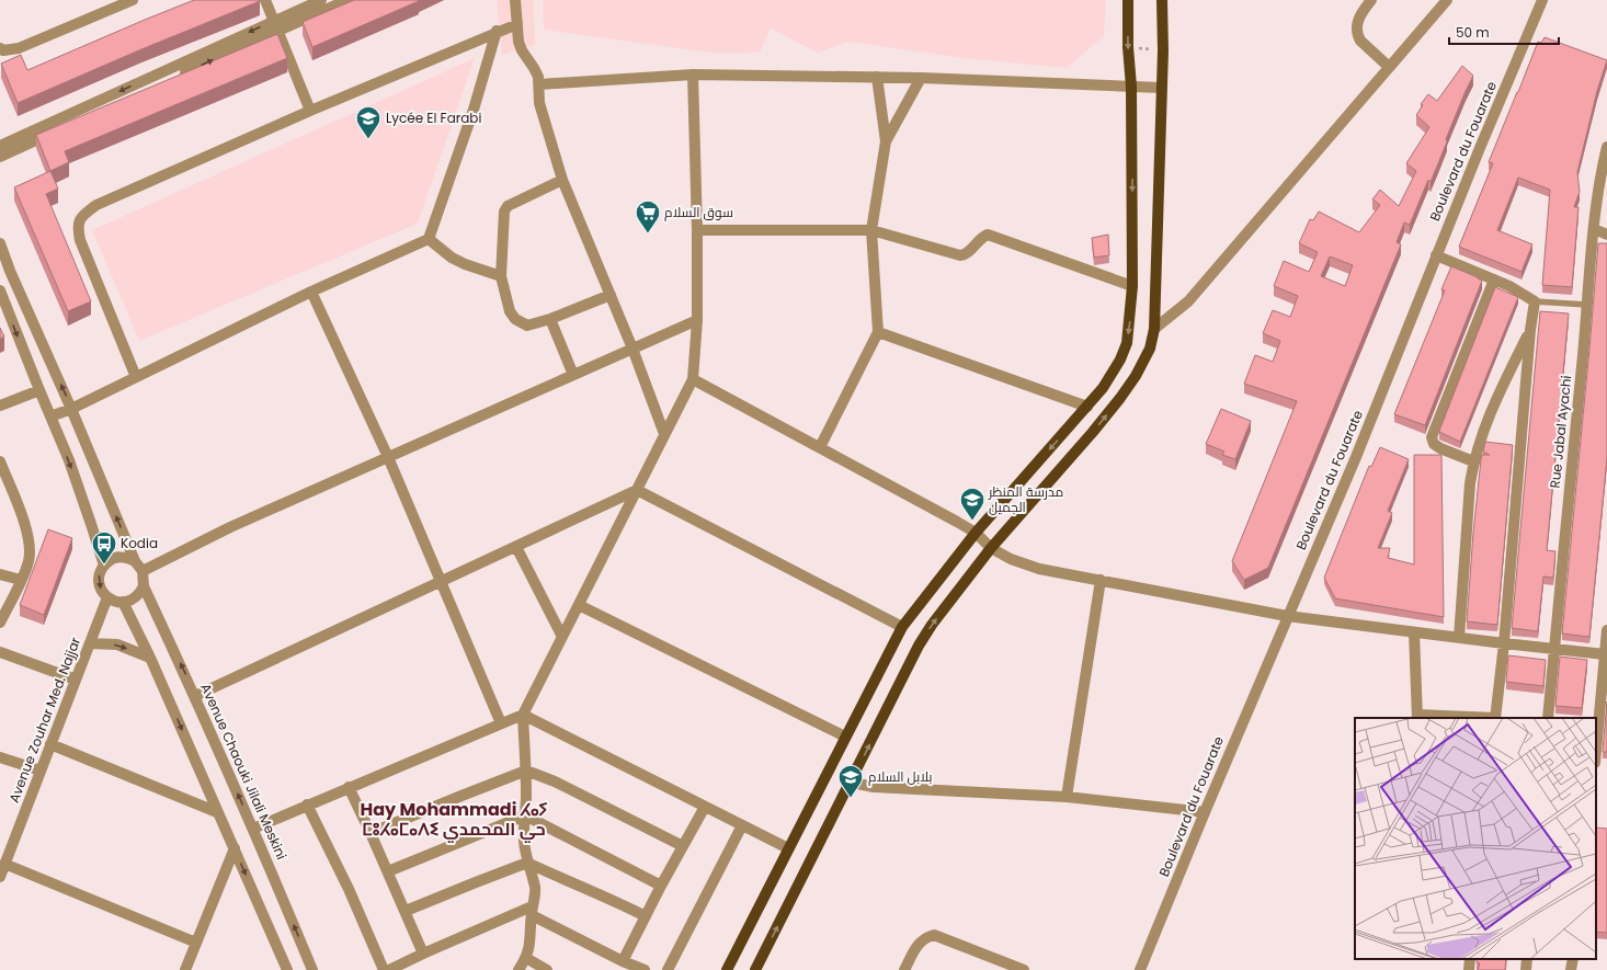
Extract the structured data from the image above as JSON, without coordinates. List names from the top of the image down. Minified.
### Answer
{"streets":{"street":["Boulevard du Fouarate","Rue Jabal Ayachi","Avenue Zouhar Med. Najjar","Avenue Chaouki Jilali Meskini"]},"crossings":[["Avenue Zouhar Med. Najjar","Avenue Chaouki Jilali Meskini"]],"districts":["Hay Mohammadi ⵃⴰⵢ ⵎⵓⵃⴰⵎⴰⴷⵉ حي المحمدي"],"places":{"school or university":["Lycée El Farabi","مدرسة المنظر الجميل","بلابل السلام"],"supermarket":["سوق السلام"],"bus stop":["Kodia"]},"scale_bar":"50 m"}
